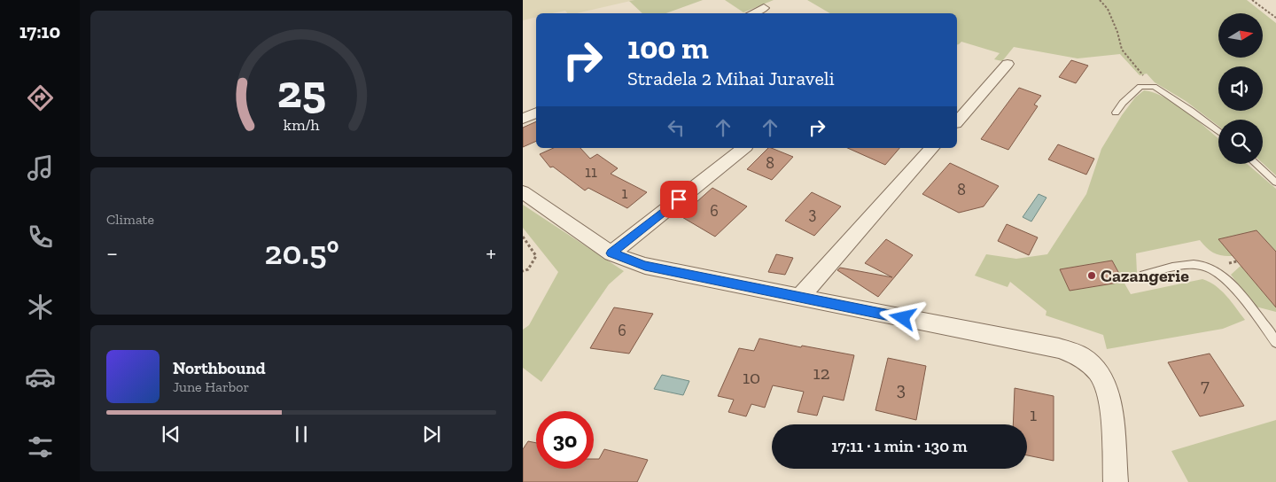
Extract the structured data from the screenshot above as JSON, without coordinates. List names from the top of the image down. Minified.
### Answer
{"places":["Cazangerie"],"house_numbers":["8","11","8","1","6","3","6","12","10","7","3","1"],"north":"right","page":{"tabs":"17:10","turn":["100 m","Stradela 2 Mihai Juraveli"],"tile":"Climate","heat":["−","20.5°","+"],"song":["Northbound","June Harbor"],"limit":"30","trip":"17:11 · 1 min · 130 m","gauge":["25","km/h"]}}
